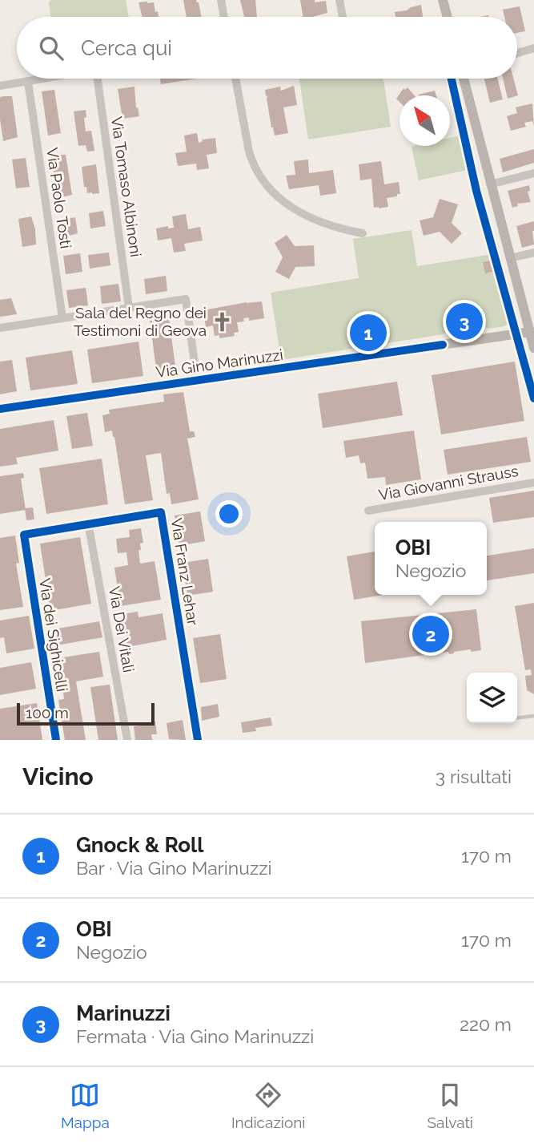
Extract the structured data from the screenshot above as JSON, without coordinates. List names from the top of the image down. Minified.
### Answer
{"streets":{"street":["Via Tomaso Albinoni","Via Paolo Tosti","Via Gino Marinuzzi","Via Giovanni Strauss","Via Franz Lehar","Via Dei Vitali","Via dei Sighicelli"]},"crossings":[["Via Tomaso Albinoni","Via Gino Marinuzzi"],["Via Franz Lehar","Via Dei Vitali"],["Via Franz Lehar","Via dei Sighicelli"]],"places":{"church":["Sala del Regno dei Testimoni di Geova"]},"scale_bar":"100 m","north":"top left","page":{"search":"Cerca qui","pins":["3","1","2"],"popup":["OBI","Negozio"],"scale":"100 m","heading":["Vicino","3 risultati"],"list":[{"mark":"1","name":"Gnock & Roll","note":"Bar · Via Gino Marinuzzi","value":"170 m"},{"mark":"2","name":"OBI","note":"Negozio","value":"170 m"},{"mark":"3","name":"Marinuzzi","note":"Fermata · Via Gino Marinuzzi","value":"220 m"}],"nav":["Mappa","Indicazioni","Salvati"]}}
